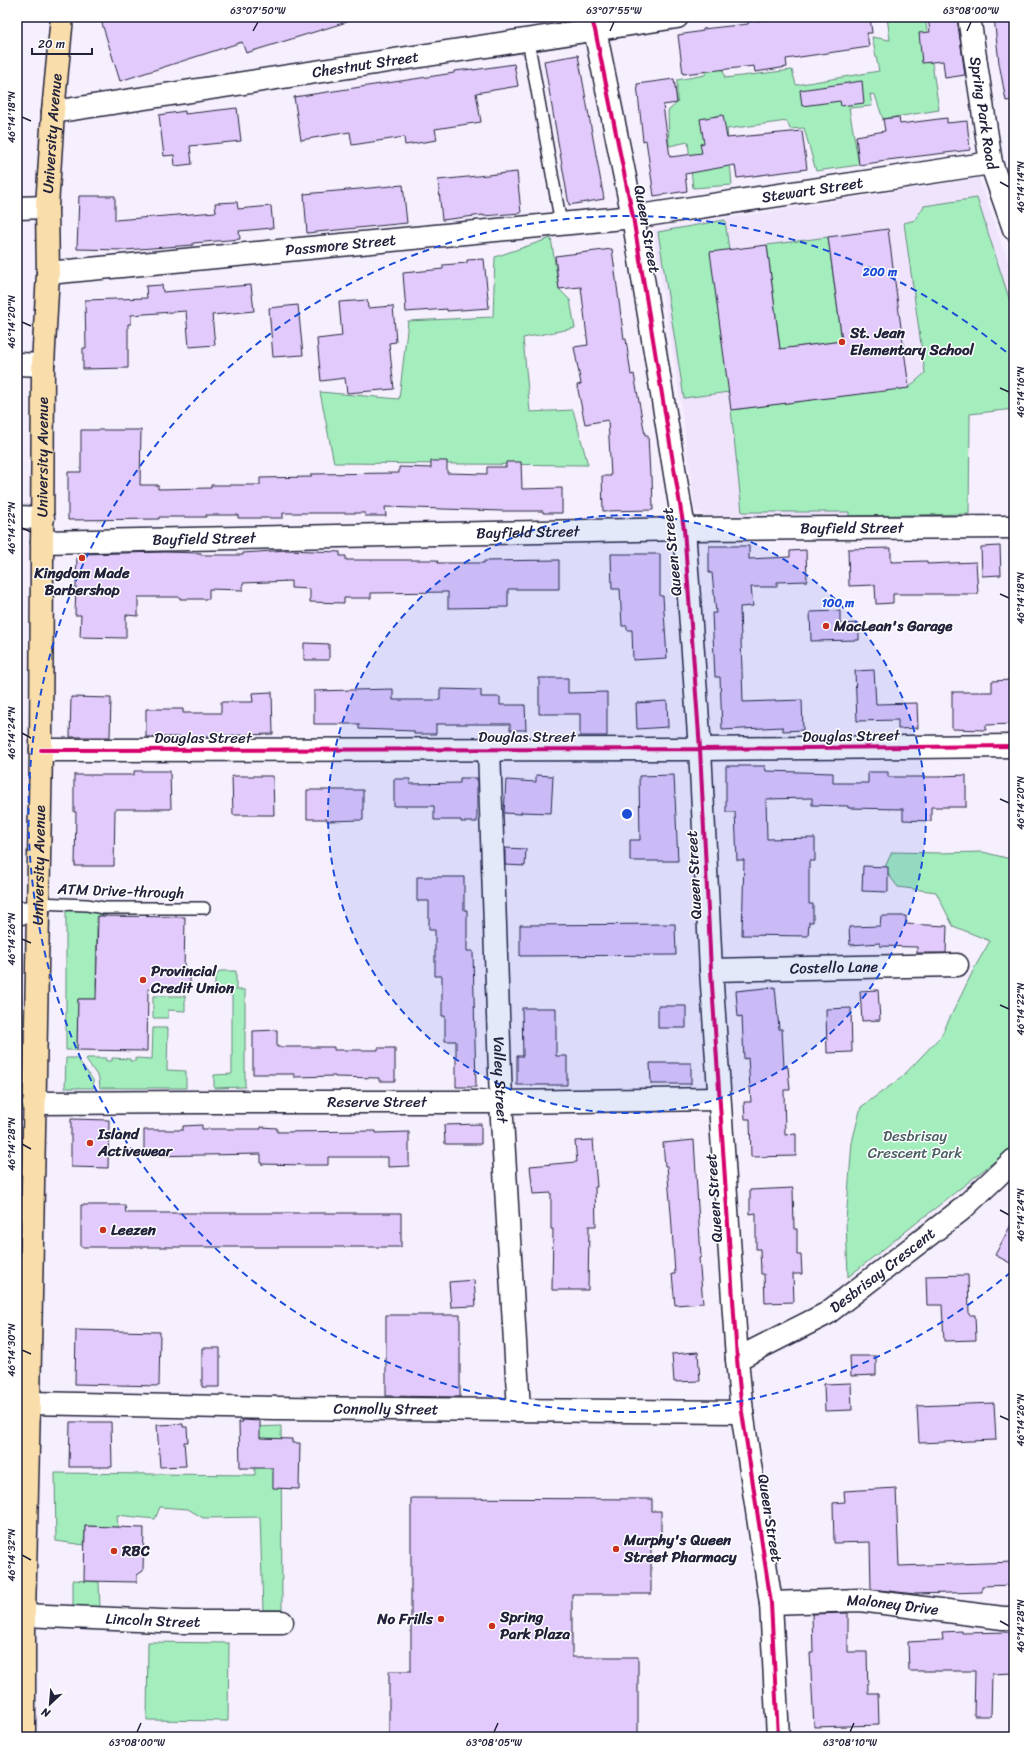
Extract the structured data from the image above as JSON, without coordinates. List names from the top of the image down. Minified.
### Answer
{"streets":{"main road":["University Avenue"],"street":["Chestnut Street","Spring Park Road","Stewart Street","Queen Street","Passmore Street","Bayfield Street","Douglas Street","Costello Lane","Valley Street","Reserve Street","Desbrisay Crescent","Connolly Street","Maloney Drive","Lincoln Street"],"lane":["ATM Drive-through"]},"crossings":[["Chestnut Street","University Avenue"],["Chestnut Street","Queen Street"],["Spring Park Road","Stewart Street"],["University Avenue","Passmore Street"],["University Avenue","Bayfield Street"],["University Avenue","Douglas Street"],["University Avenue","ATM Drive-through"],["University Avenue","Reserve Street"],["University Avenue","Connolly Street"],["University Avenue","Lincoln Street"],["Stewart Street","Queen Street"],["Stewart Street","Passmore Street"],["Queen Street","Passmore Street"],["Queen Street","Bayfield Street"],["Queen Street","Douglas Street"],["Queen Street","Costello Lane"],["Queen Street","Reserve Street"],["Queen Street","Desbrisay Crescent"],["Queen Street","Connolly Street"],["Queen Street","Maloney Drive"],["Douglas Street","Valley Street"],["Valley Street","Reserve Street"],["Valley Street","Connolly Street"]],"parks":["Desbrisay Crescent Park"],"places":["St. Jean Elementary School","Kingdom Made Barbershop","MacLean's Garage","Provincial Credit Union","Island Activewear","Leezen","Murphy's Queen Street Pharmacy","RBC","No Frills","Spring Park Plaza"],"scale_bar":"20 m","north":"bottom left","coordinates":["63°07'50\"W","63°07'55\"W","63°08'00\"W","46°14'18\"N","46°14'14\"N","46°14'20\"N","46°14'16\"N","46°14'22\"N","46°14'24\"N","46°14'26\"N","46°14'28\"N","46°14'30\"N","46°14'32\"N","63°08'05\"W","63°08'10\"W"],"rings":["200 m","100 m"]}
